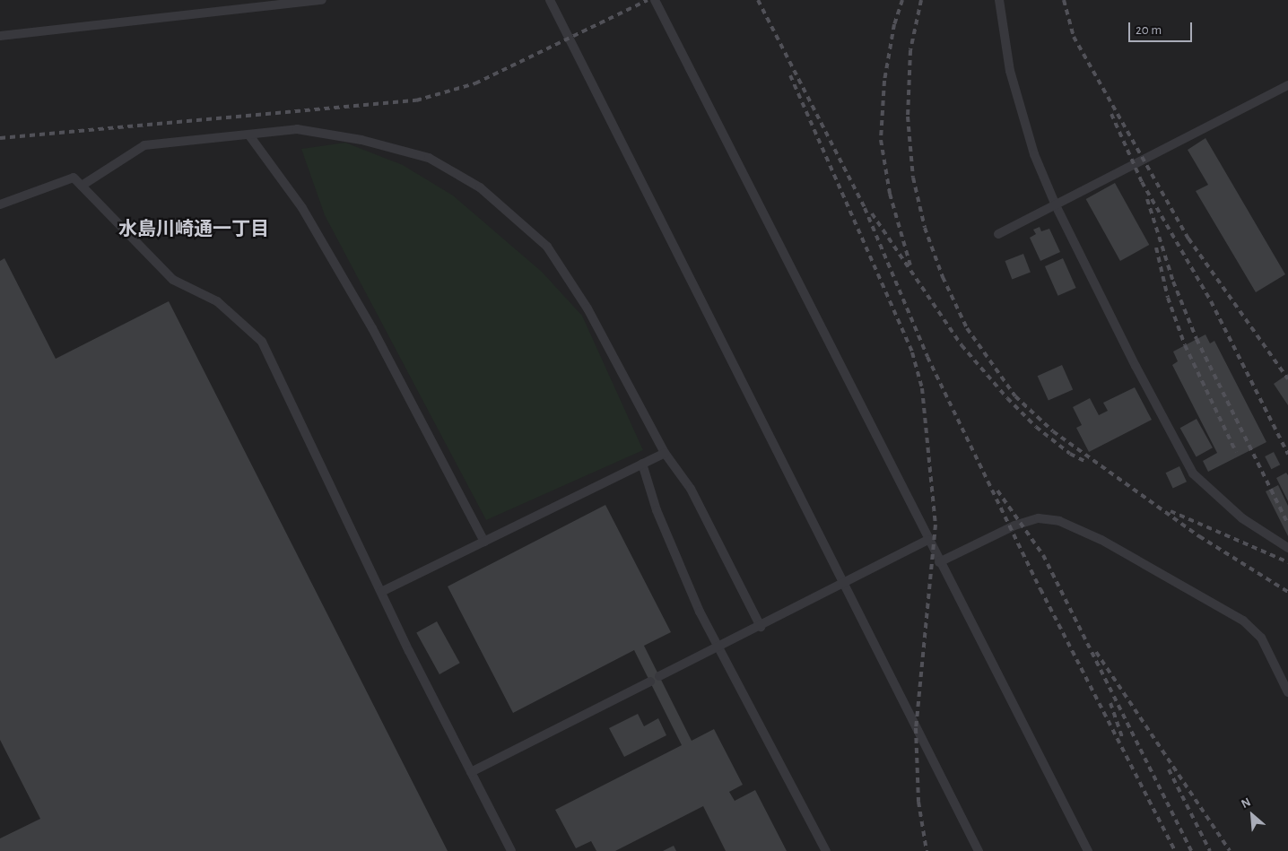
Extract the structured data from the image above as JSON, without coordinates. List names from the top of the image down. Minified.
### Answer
{"districts":["水島川崎通一丁目"],"scale_bar":"20 m","north":"top left"}
